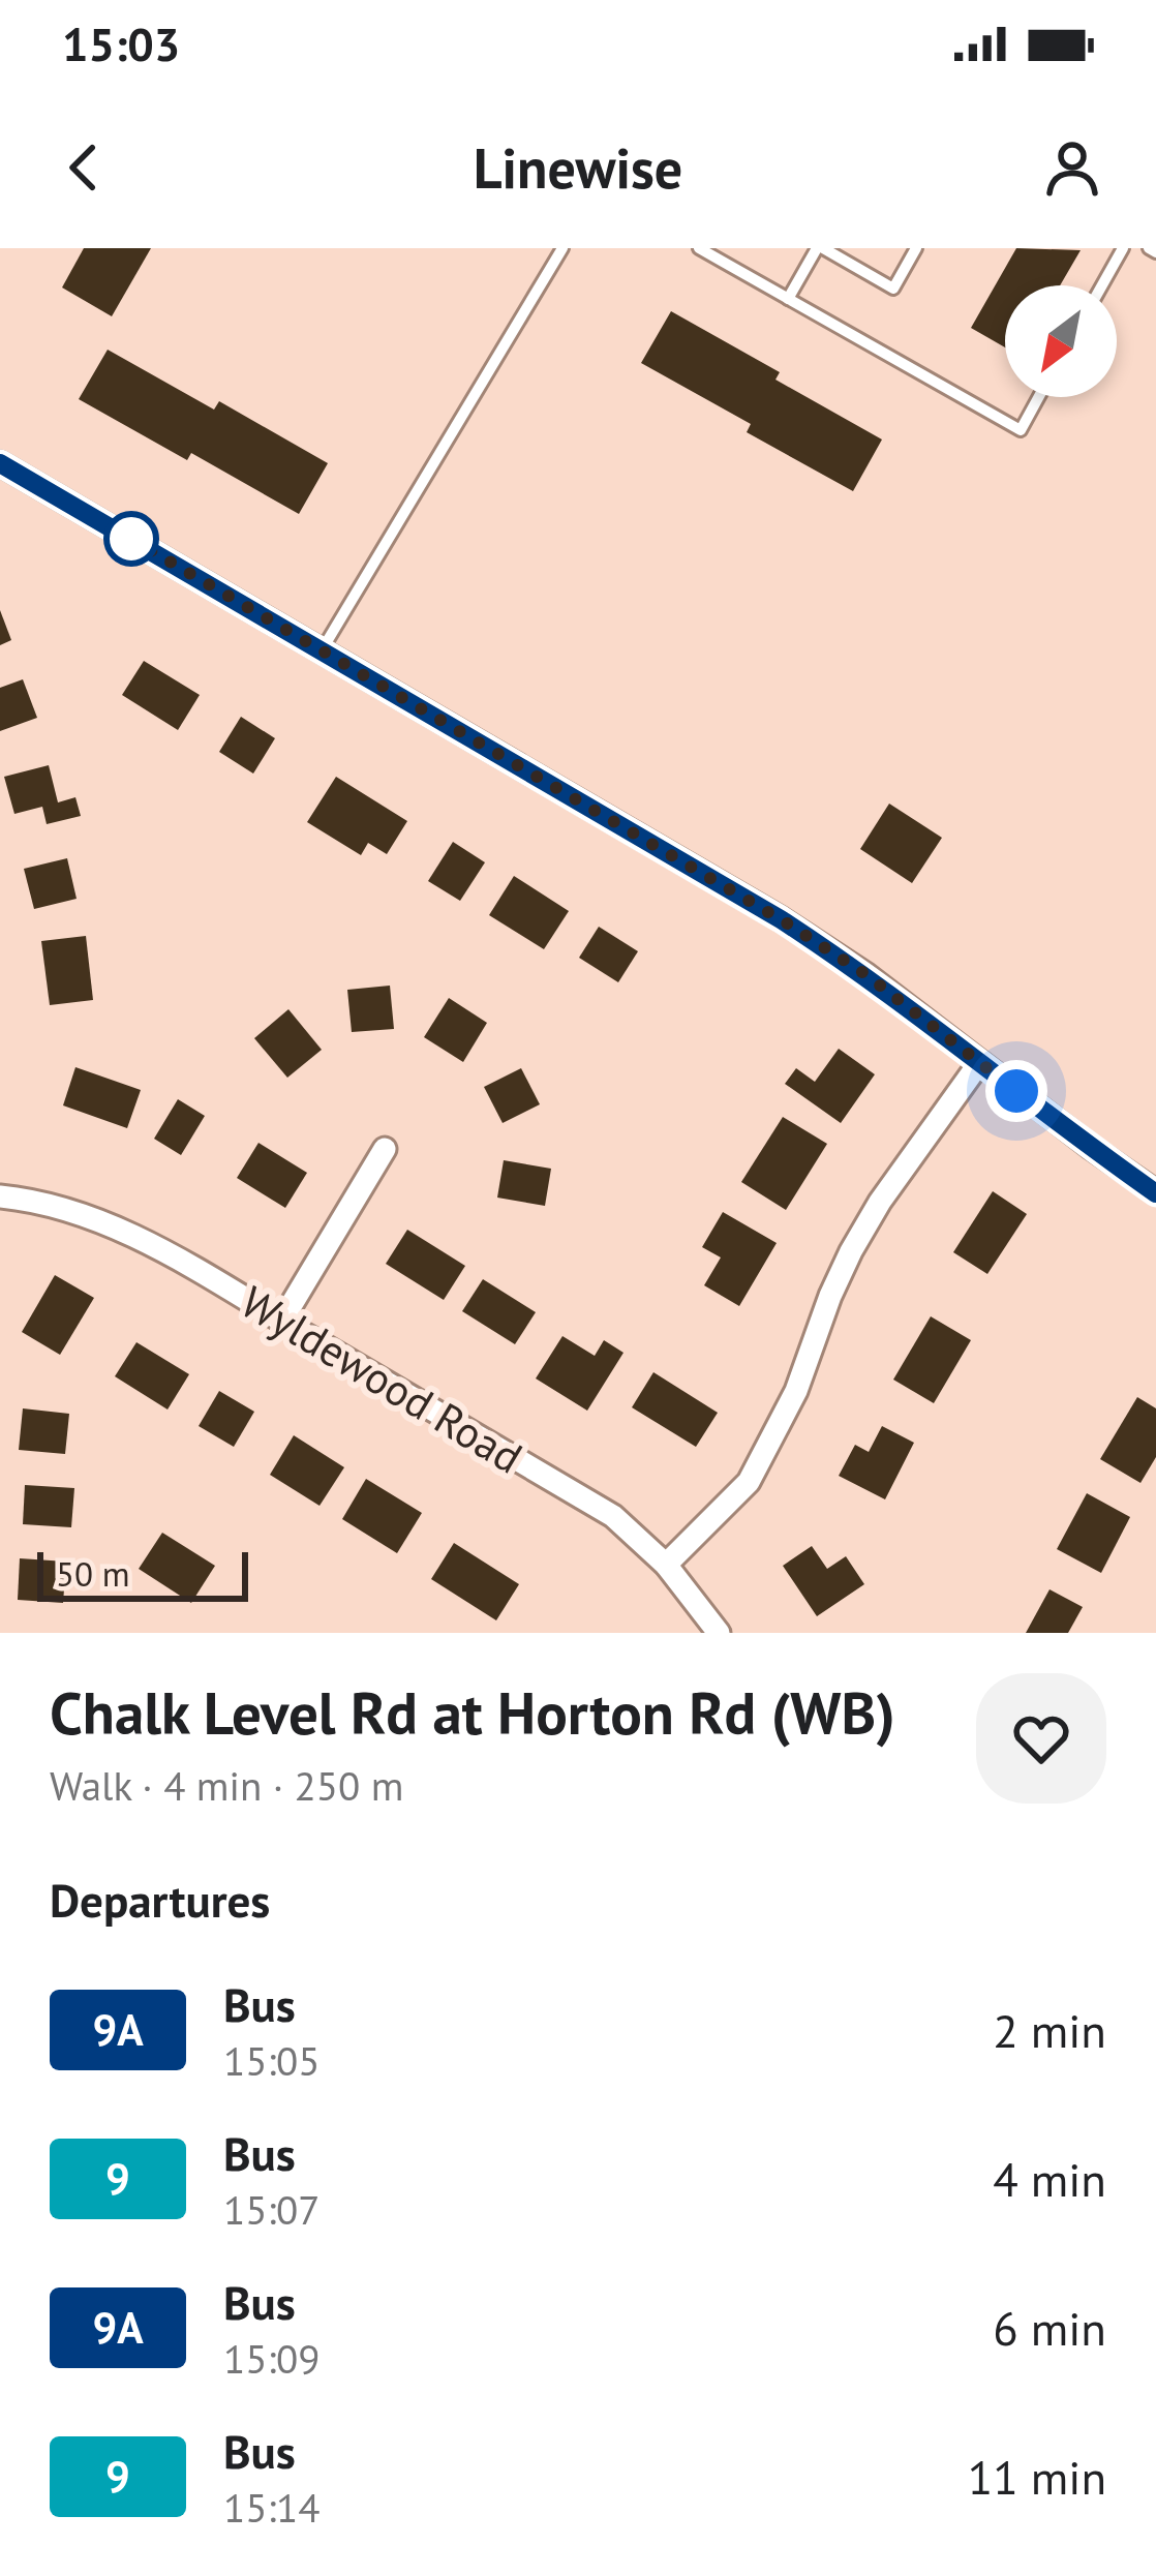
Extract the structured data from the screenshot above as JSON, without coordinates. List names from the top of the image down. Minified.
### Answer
{"streets":{"street":["Wyldewood Road"]},"lines":["bus line 9A"],"scale_bar":"50 m","north":"bottom left","page":{"status":"15:03","header":"Linewise","scale":"50 m","heading":[["Chalk Level Rd at Horton Rd (WB)","Walk · 4 min · 250 m"],"Departures"],"list":[{"mark":"9A","name":"Bus","note":"15:05","value":"2 min"},{"mark":"9","name":"Bus","note":"15:07","value":"4 min"},{"mark":"9A","name":"Bus","note":"15:09","value":"6 min"},{"mark":"9","name":"Bus","note":"15:14","value":"11 min"}]}}
